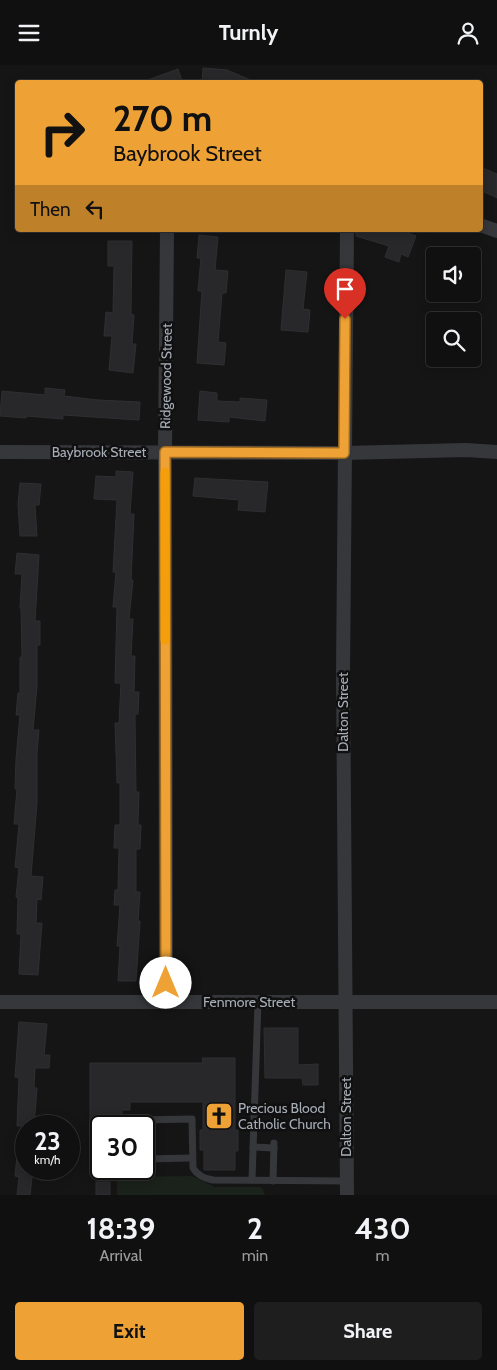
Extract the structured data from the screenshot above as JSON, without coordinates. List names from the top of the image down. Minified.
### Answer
{"streets":{"street":["Ridgewood Street","Baybrook Street","Dalton Street","Fenmore Street"]},"crossings":[["Ridgewood Street","Baybrook Street"],["Ridgewood Street","Fenmore Street"],["Baybrook Street","Dalton Street"],["Dalton Street","Fenmore Street"]],"places":{"church":["Precious Blood Catholic Church"]},"page":{"header":"Turnly","turn":["270 m","Baybrook Street"],"then":"Then","speed":"23 km/h","limit":"30","eta":["18:39","Arrival","2","min","430","m"],"buttons":["Exit","Share"]}}
